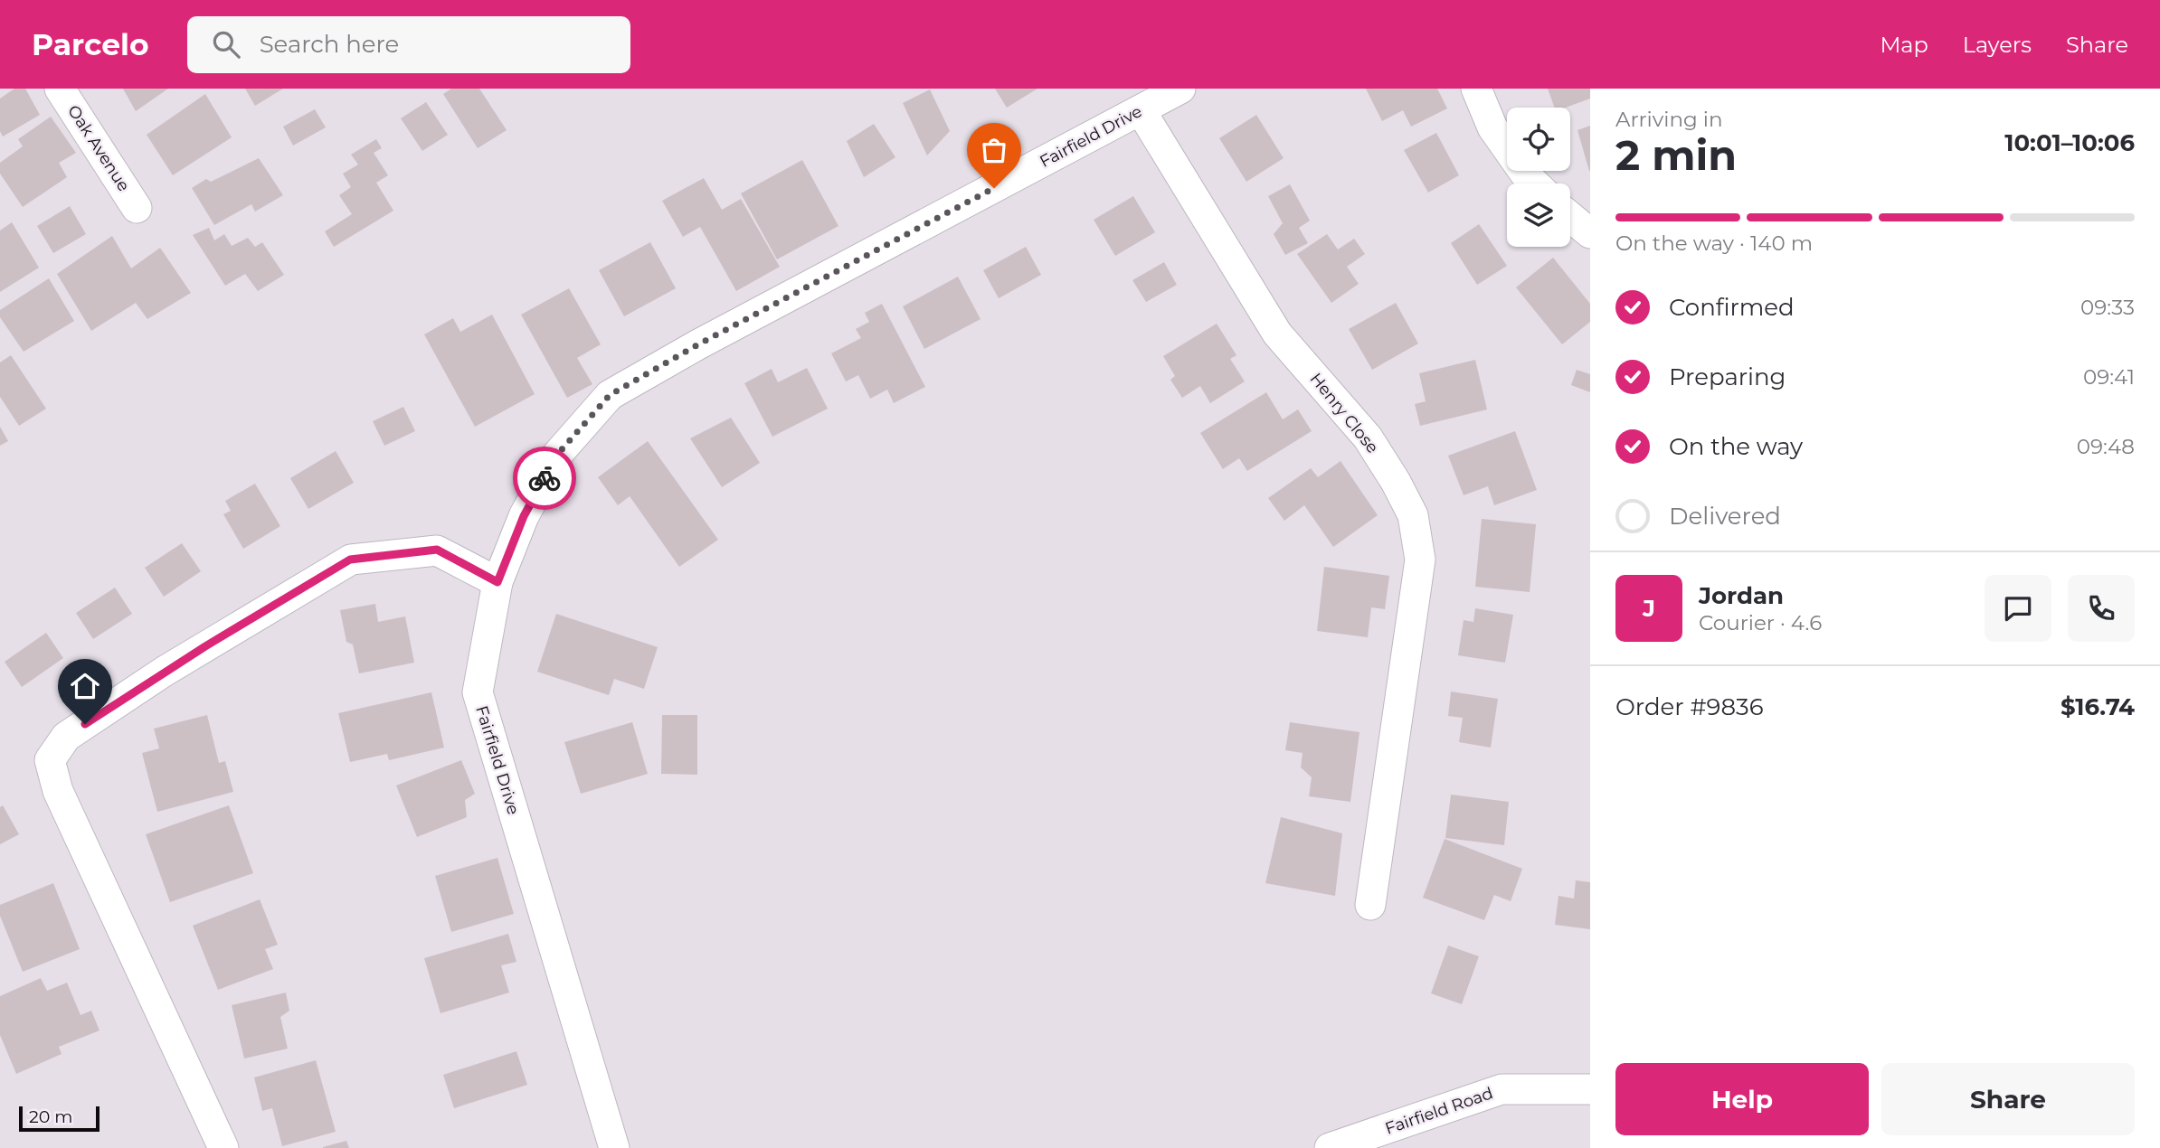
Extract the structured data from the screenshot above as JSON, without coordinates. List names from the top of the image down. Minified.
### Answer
{"streets":{"street":["Fairfield Drive","Oak Avenue","Henry Close","Fairfield Road"]},"crossings":[["Fairfield Drive","Henry Close"]],"scale_bar":"20 m","page":{"header":"Parcelo","search":"Search here","nav":["Map","Layers","Share"],"heading":["2 min","Arriving in","10:01–10:06"],"panel":["Jordan","Courier · 4.6","Order #9836","$16.74"],"bar":"On the way · 140 m","list":[["Confirmed","09:33"],["Preparing","09:41"],["On the way","09:48"],"Delivered"],"round":"J","buttons":["Help","Share"],"scale":"20 m"}}
